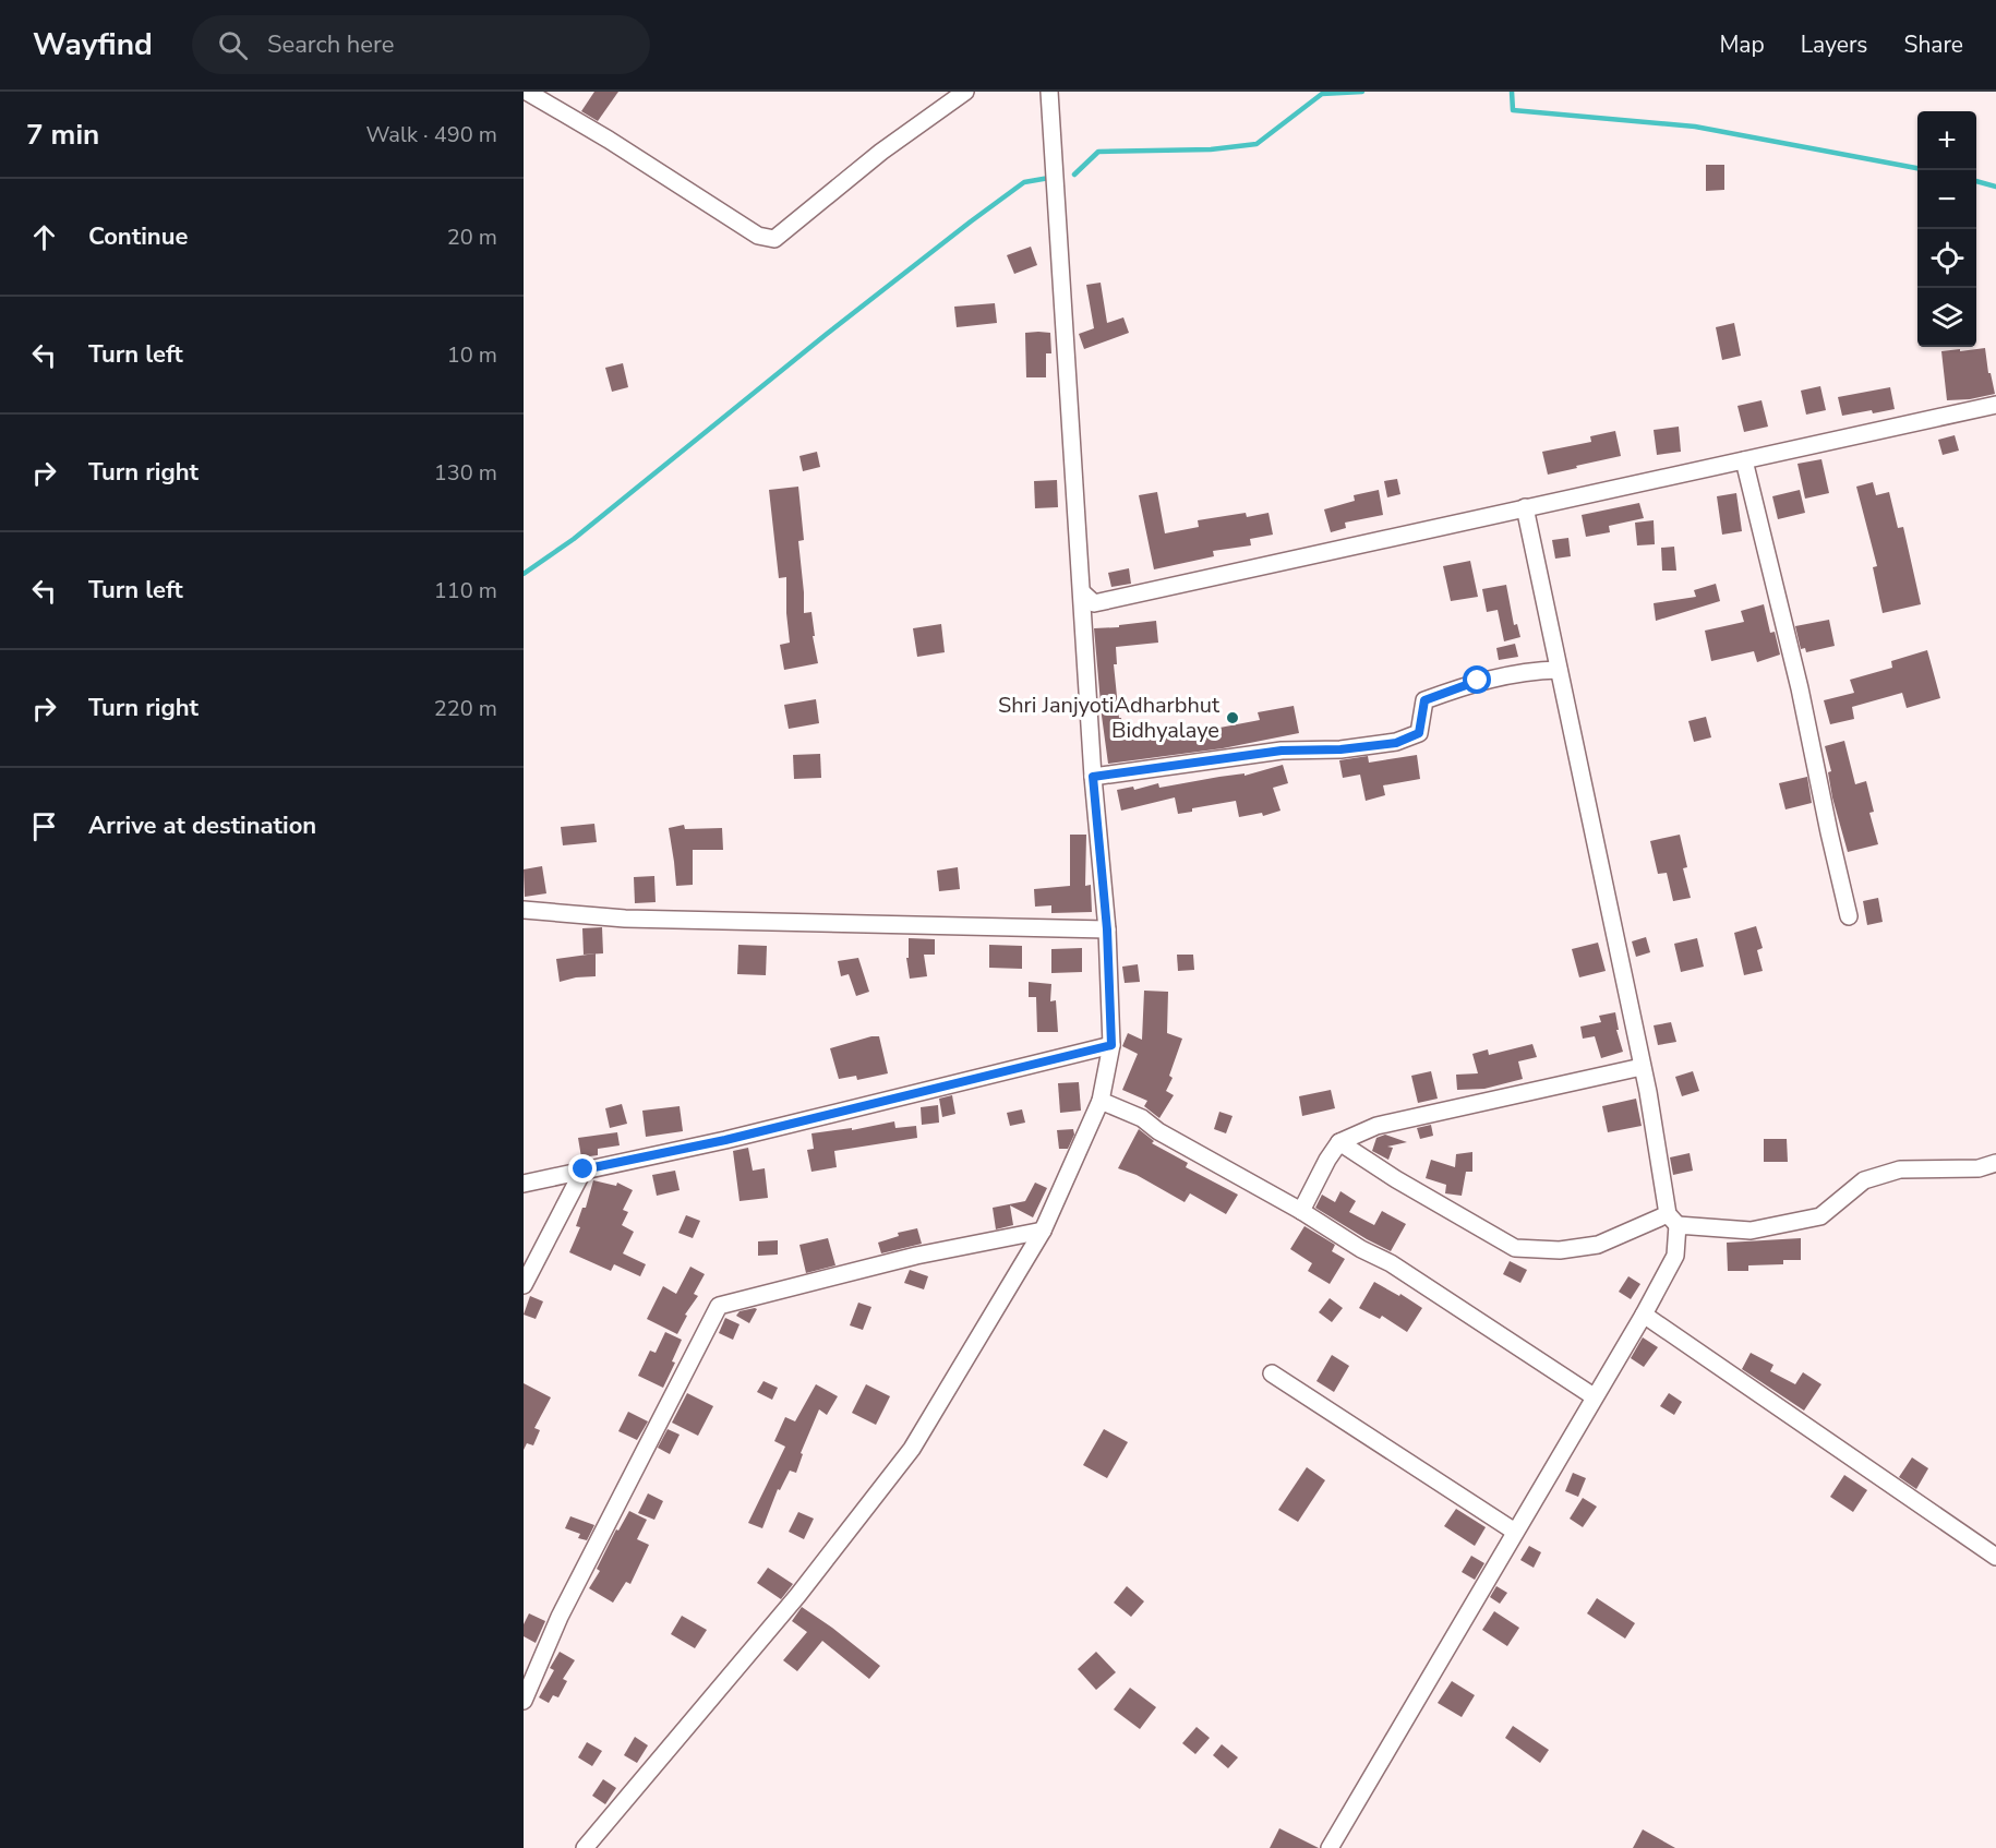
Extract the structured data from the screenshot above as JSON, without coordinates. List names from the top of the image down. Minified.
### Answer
{"places":["Shri JanjyotiAdharbhut Bidhyalaye"],"page":{"header":"Wayfind","search":"Search here","nav":["Map","Layers","Share"],"heading":["7 min","Walk · 490 m"],"map_buttons":["+","−"],"list":[["Continue","20 m"],["Turn left","10 m"],["Turn right","130 m"],["Turn left","110 m"],["Turn right","220 m"],"Arrive at destination"]}}
